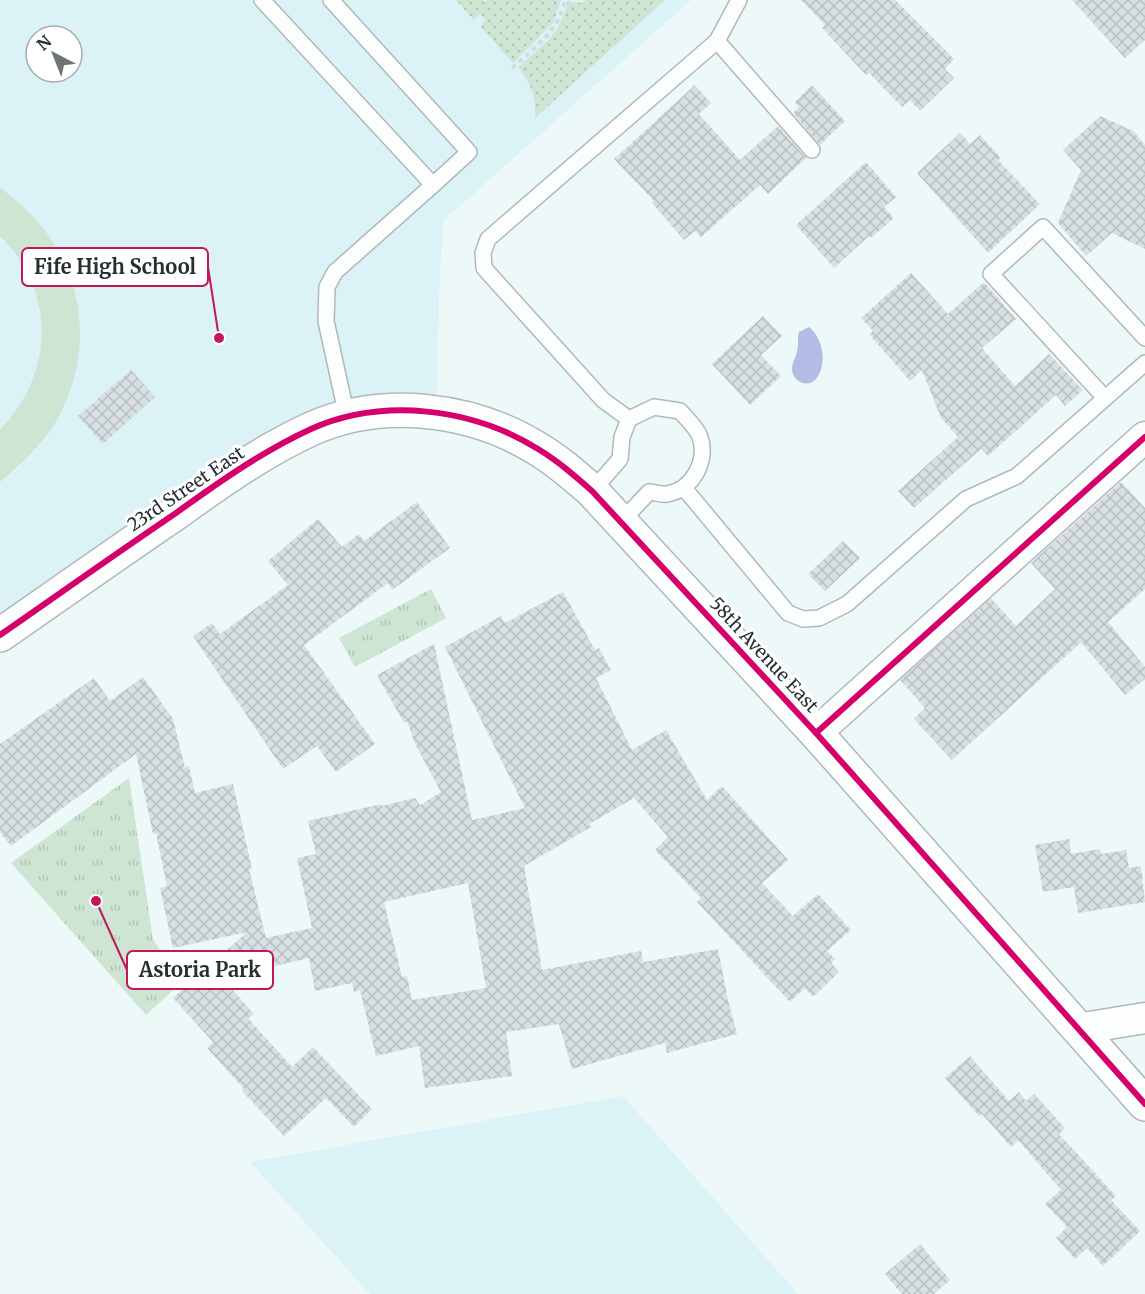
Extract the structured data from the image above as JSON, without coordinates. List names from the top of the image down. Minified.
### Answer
{"streets":{"street":["23rd Street East","58th Avenue East"]},"crossings":[["23rd Street East","58th Avenue East"]],"places":["Fife High School","Astoria Park"],"north":"top left"}
